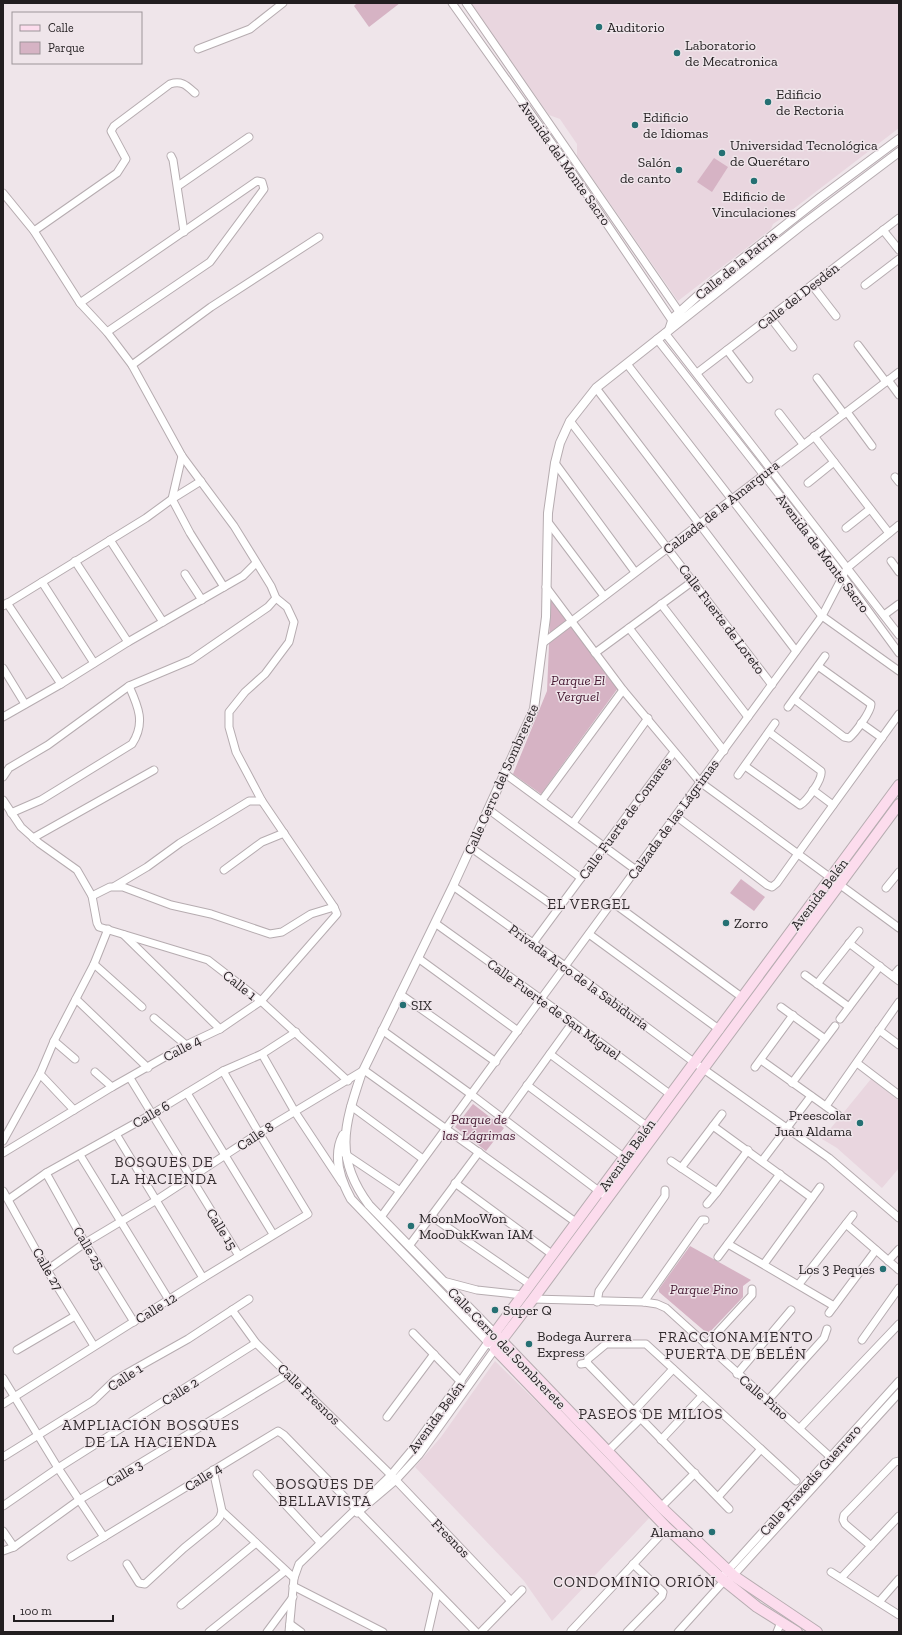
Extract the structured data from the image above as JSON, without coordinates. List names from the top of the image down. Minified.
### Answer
{"streets":{"main road":["Calle Cerro del Sombrerete","Avenida Belén"],"street":["Avenida del Monte Sacro","Calle de la Patria","Calle del Desdén","Calzada de la Amargura","Avenida de Monte Sacro","Calle Fuerte de Loreto","Calle Fuerte de Comares","Calzada de las Lágrimas","Privada Arco de la Sabiduría","Calle 1","Calle Fuerte de San Miguel","Calle 4","Calle 6","Calle 8","Calle 15","Calle 25","Calle 27","Calle 12","Calle 2","Calle Fresnos","Calle Pino","Calle 3","Calle Praxedis Guerrero","Fresnos"]},"crossings":[["Avenida del Monte Sacro","Calle de la Patria"],["Avenida del Monte Sacro","Avenida de Monte Sacro"],["Avenida del Monte Sacro","Calle Cerro del Sombrerete"],["Calle de la Patria","Avenida de Monte Sacro"],["Calle de la Patria","Calle Cerro del Sombrerete"],["Calle del Desdén","Avenida de Monte Sacro"],["Calzada de la Amargura","Avenida de Monte Sacro"],["Calzada de la Amargura","Calle Fuerte de Loreto"],["Calzada de la Amargura","Calle Cerro del Sombrerete"],["Avenida de Monte Sacro","Calle Cerro del Sombrerete"],["Avenida de Monte Sacro","Calzada de las Lágrimas"],["Calle Fuerte de Loreto","Calle Cerro del Sombrerete"],["Calle Fuerte de Loreto","Calzada de las Lágrimas"],["Calle Cerro del Sombrerete","Calzada de las Lágrimas"],["Calle Cerro del Sombrerete","Avenida Belén"],["Calle Cerro del Sombrerete","Privada Arco de la Sabiduría"],["Calle Cerro del Sombrerete","Calle Fuerte de San Miguel"],["Calle Cerro del Sombrerete","Calle 8"],["Calle Cerro del Sombrerete","Calle Praxedis Guerrero"],["Calle Fuerte de Comares","Privada Arco de la Sabiduría"],["Calzada de las Lágrimas","Privada Arco de la Sabiduría"],["Calzada de las Lágrimas","Calle Fuerte de San Miguel"],["Avenida Belén","Privada Arco de la Sabiduría"],["Avenida Belén","Calle Fuerte de San Miguel"],["Avenida Belén","Calle 4"],["Avenida Belén","Calle Fresnos"],["Avenida Belén","Calle Pino"],["Avenida Belén","Fresnos"],["Calle 1","Calle 4"],["Calle 1","Calle 6"],["Calle 1","Calle 8"],["Calle 1","Calle Fresnos"],["Calle 4","Calle 15"],["Calle 6","Calle 15"],["Calle 6","Calle 25"],["Calle 6","Calle 27"],["Calle 8","Calle 15"],["Calle 8","Calle 25"],["Calle 8","Calle 27"],["Calle 8","Calle 12"],["Calle 15","Calle 12"],["Calle 25","Calle 12"],["Calle 27","Calle 12"],["Calle 2","Calle Fresnos"],["Calle Fresnos","Calle 3"],["Calle Fresnos","Fresnos"],["Calle Pino","Calle Praxedis Guerrero"]],"districts":["EL VERGEL","BOSQUES DE LA HACIENDA","FRACCIONAMIENTO PUERTA DE BELÉN","PASEOS DE MILIOS","AMPLIACIÓN BOSQUES DE LA HACIENDA","BOSQUES DE BELLAVISTA","CONDOMINIO ORIÓN"],"parks":["Parque El Verguel","Parque de las Lágrimas","Parque Pino"],"places":["Auditorio","Laboratorio de Mecatronica","Edificio de Rectoria","Edificio de Idiomas","Universidad Tecnológica de Querétaro","Salón de canto","Edificio de Vinculaciones","Zorro","SIX","Preescolar Juan Aldama","MoonMooWon MooDukKwan IAM","Los 3 Peques","Super Q","Bodega Aurrera Express","Alamano"],"legend":["Calle","Parque"],"scale_bar":"100 m"}
